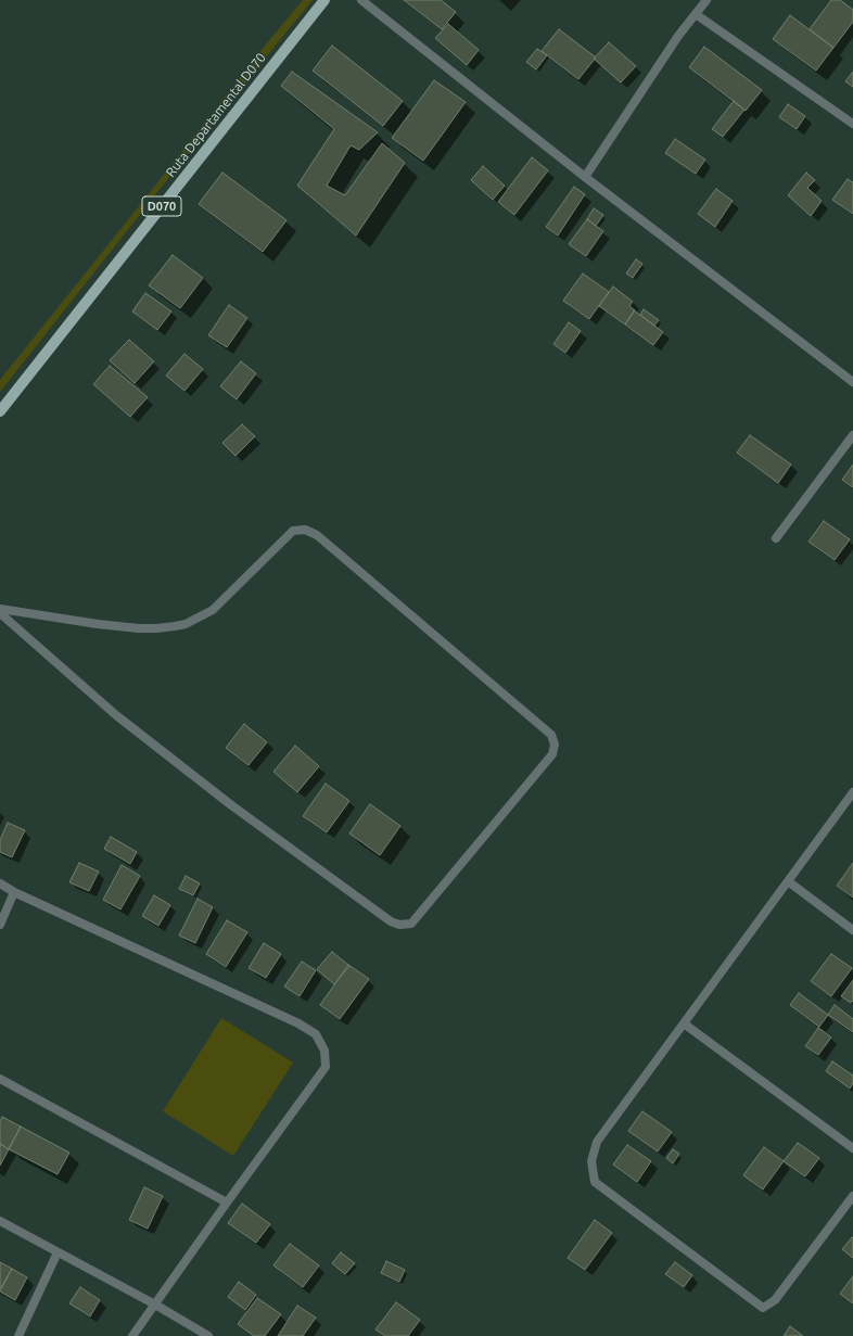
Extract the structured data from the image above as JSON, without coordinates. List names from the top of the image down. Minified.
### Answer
{"streets":{"main road":["Ruta Departamental D070","D070"]}}
